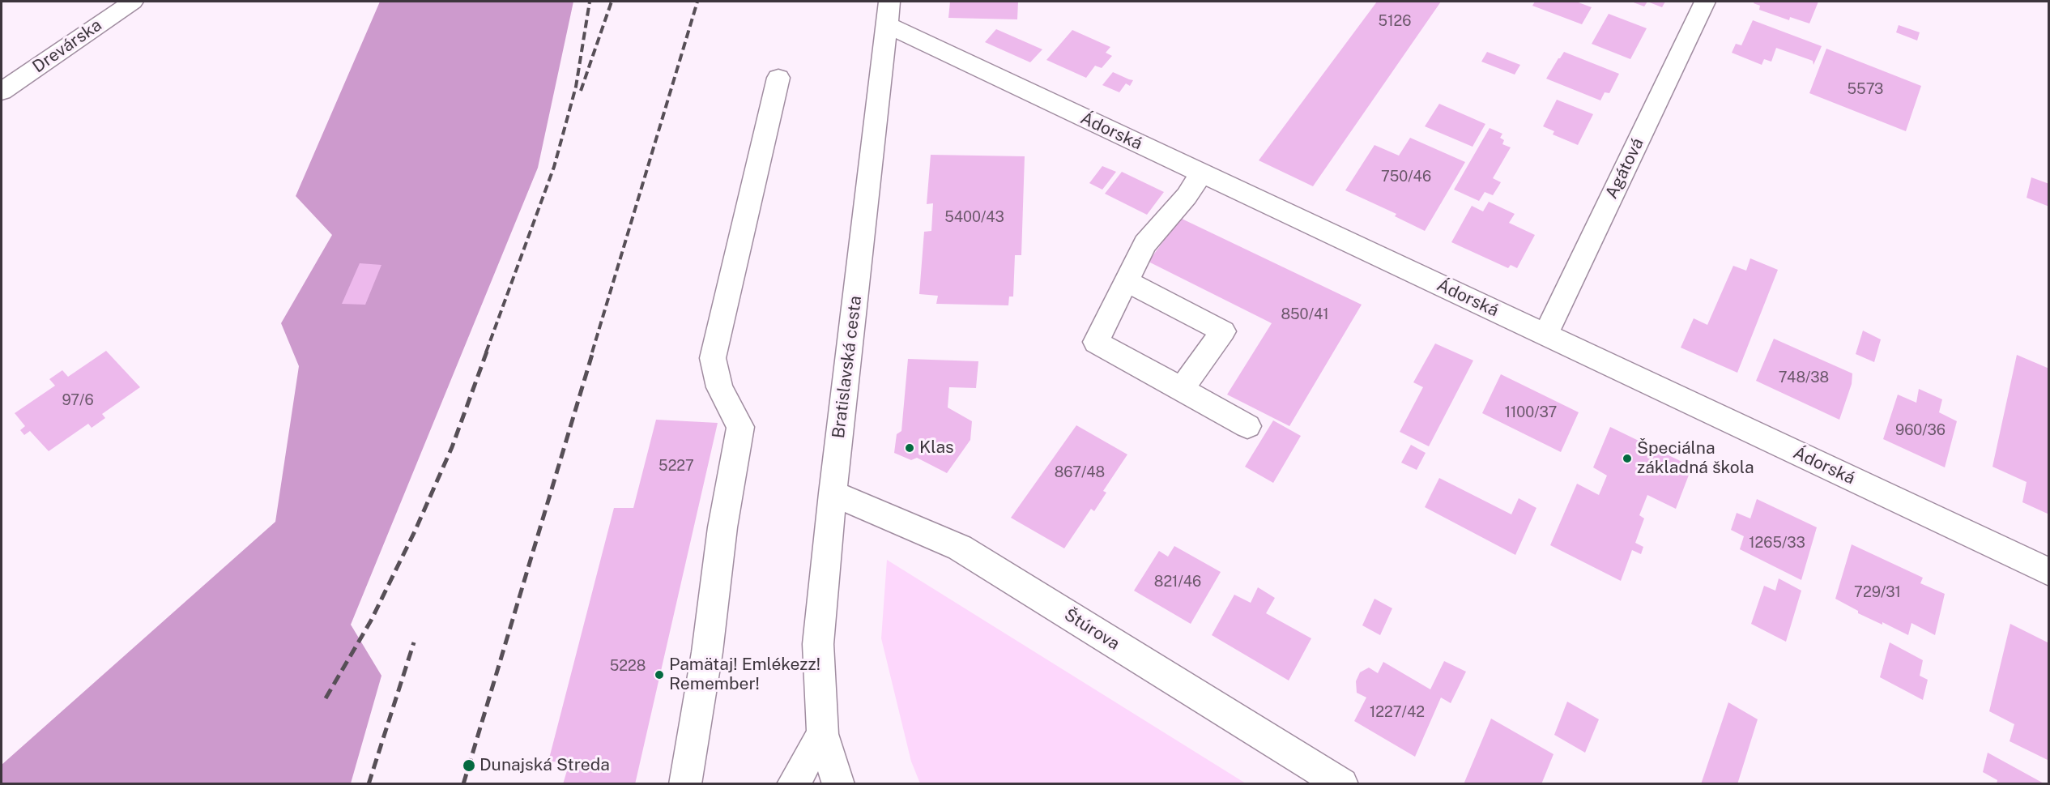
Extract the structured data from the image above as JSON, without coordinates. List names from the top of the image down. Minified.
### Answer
{"streets":{"street":["Drevárska","Ádorská","Agátová","Bratislavská cesta","Štúrova"]},"crossings":[["Ádorská","Agátová"],["Ádorská","Bratislavská cesta"],["Bratislavská cesta","Štúrova"]],"places":["Klas","Špeciálna základná škola","Pamätaj! Emlékezz! Remember!","Dunajská Streda"],"house_numbers":["5126","5573","750/46","5400/43","850/41","748/38","97/6","1100/37","960/36","5227","867/48","1265/33","821/46","729/31","5228","1227/42"]}
